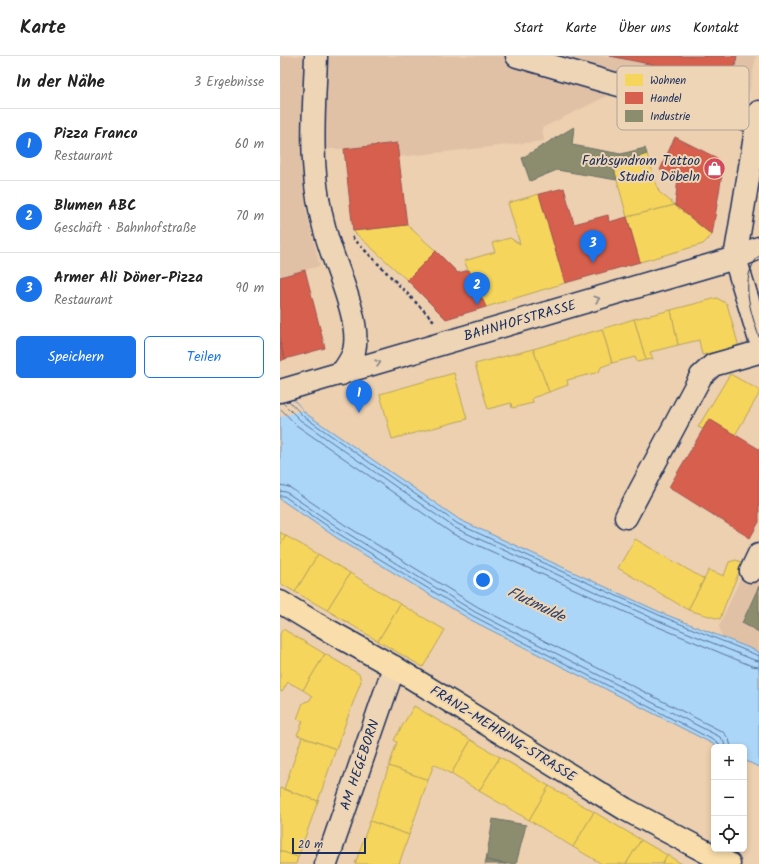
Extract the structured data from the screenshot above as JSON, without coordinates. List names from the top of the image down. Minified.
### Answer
{"streets":{"main road":["FRANZ-MEHRING-STRASSE"],"street":["BAHNHOFSTRASSE","AM HEGEBORN"]},"crossings":[["FRANZ-MEHRING-STRASSE","AM HEGEBORN"]],"one_way":["BAHNHOFSTRASSE"],"water":["Flutmulde"],"places":{"shop":["Farbsyndrom Tattoo Studio Döbeln"]},"legend":["Wohnen","Handel","Industrie"],"scale_bar":"20 m","page":{"header":"Karte","nav":["Start","Karte","Über uns","Kontakt"],"heading":["In der Nähe","3 Ergebnisse"],"list":[{"mark":"1","name":"Pizza Franco","note":"Restaurant","value":"60 m"},{"mark":"2","name":"Blumen ABC","note":"Geschäft · Bahnhofstraße","value":"70 m"},{"mark":"3","name":"Armer Ali Döner-Pizza","note":"Restaurant","value":"90 m"}],"pins":["3","2","1"],"buttons":["Speichern","Teilen"],"map_buttons":["+","−"],"scale":"20 m"}}
